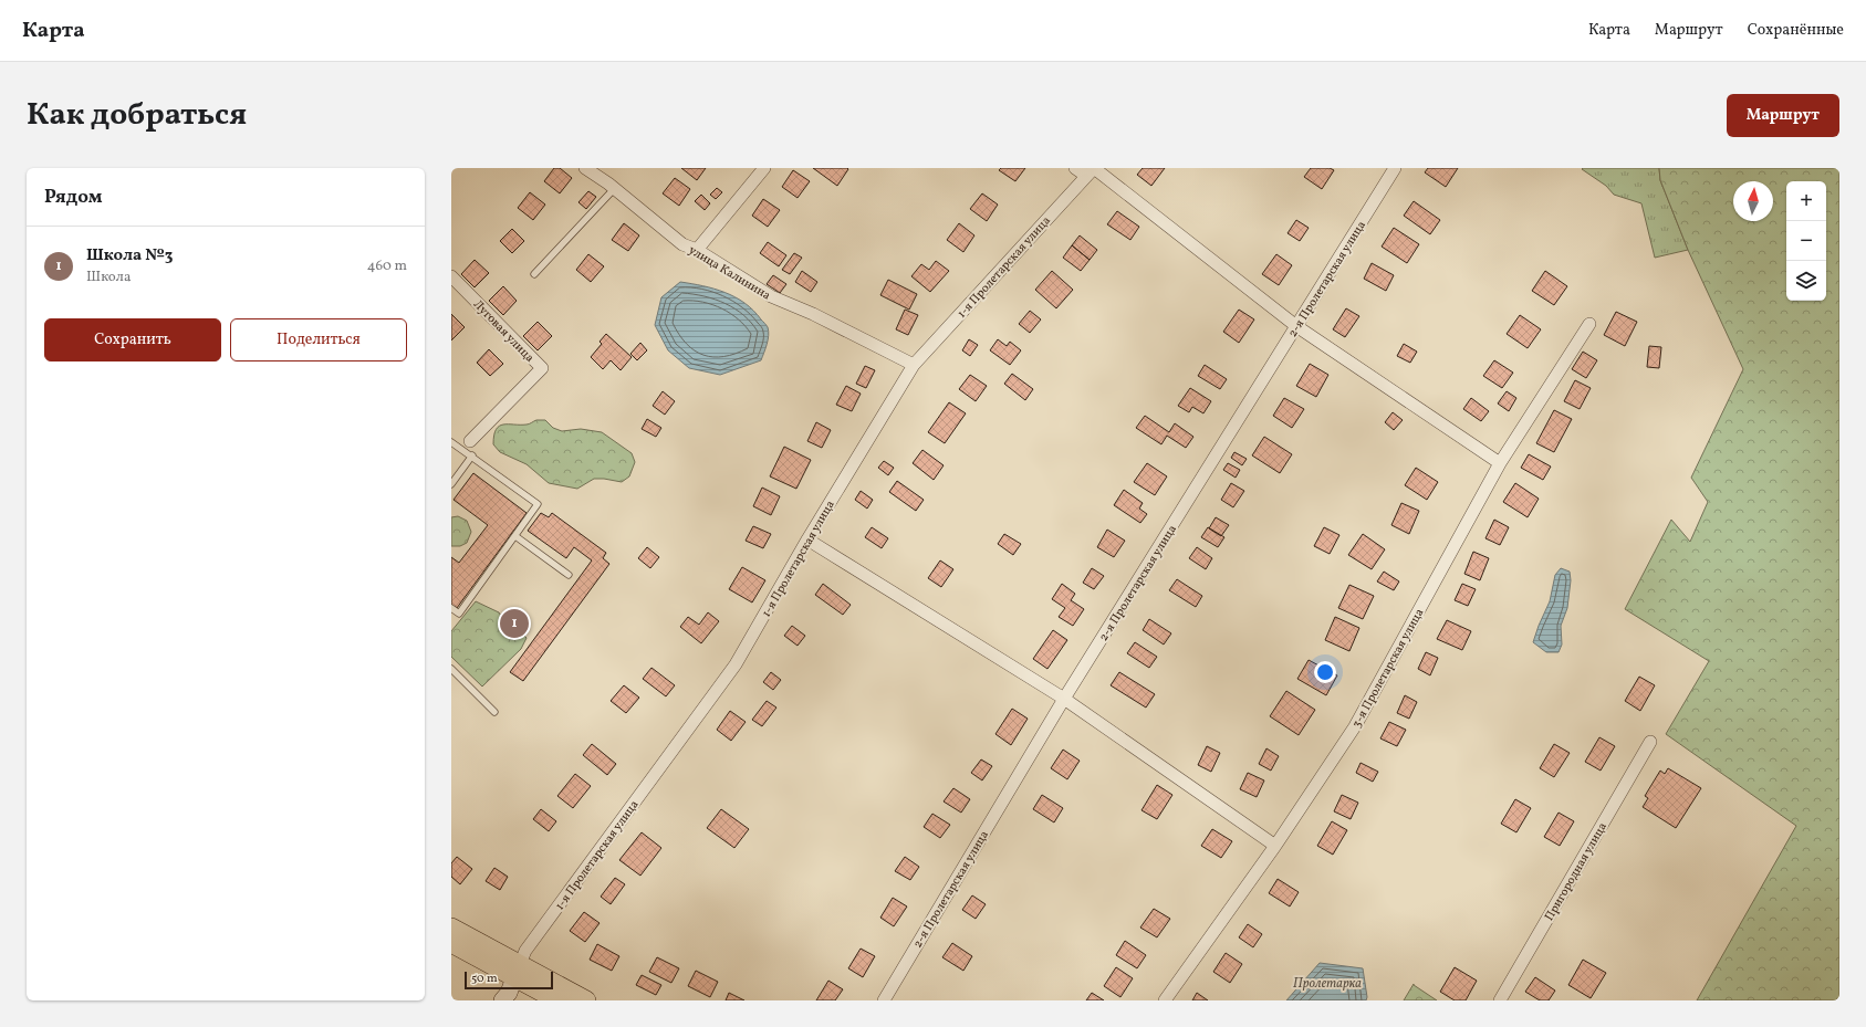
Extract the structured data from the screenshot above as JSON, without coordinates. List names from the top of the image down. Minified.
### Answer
{"streets":{"street":["1-я Пролетарская улица","улица Калинина","2-я Пролетарская улица","Луговая улица","3-я Пролетарская улица","Пригородная улица"]},"crossings":[["1-я Пролетарская улица","улица Калинина"]],"water":["Пролетарка"],"scale_bar":"50 m","north":"top","page":{"header":"Карта","nav":["Карта","Маршрут","Сохранённые"],"title":"Как добраться","buttons":["Маршрут",["Сохранить","Поделиться"]],"heading":"Рядом","map_buttons":["+","−"],"list":[{"mark":"1","name":"Школа №3","note":"Школа","value":"460 m"}],"pins":"1","scale":"50 m"}}
